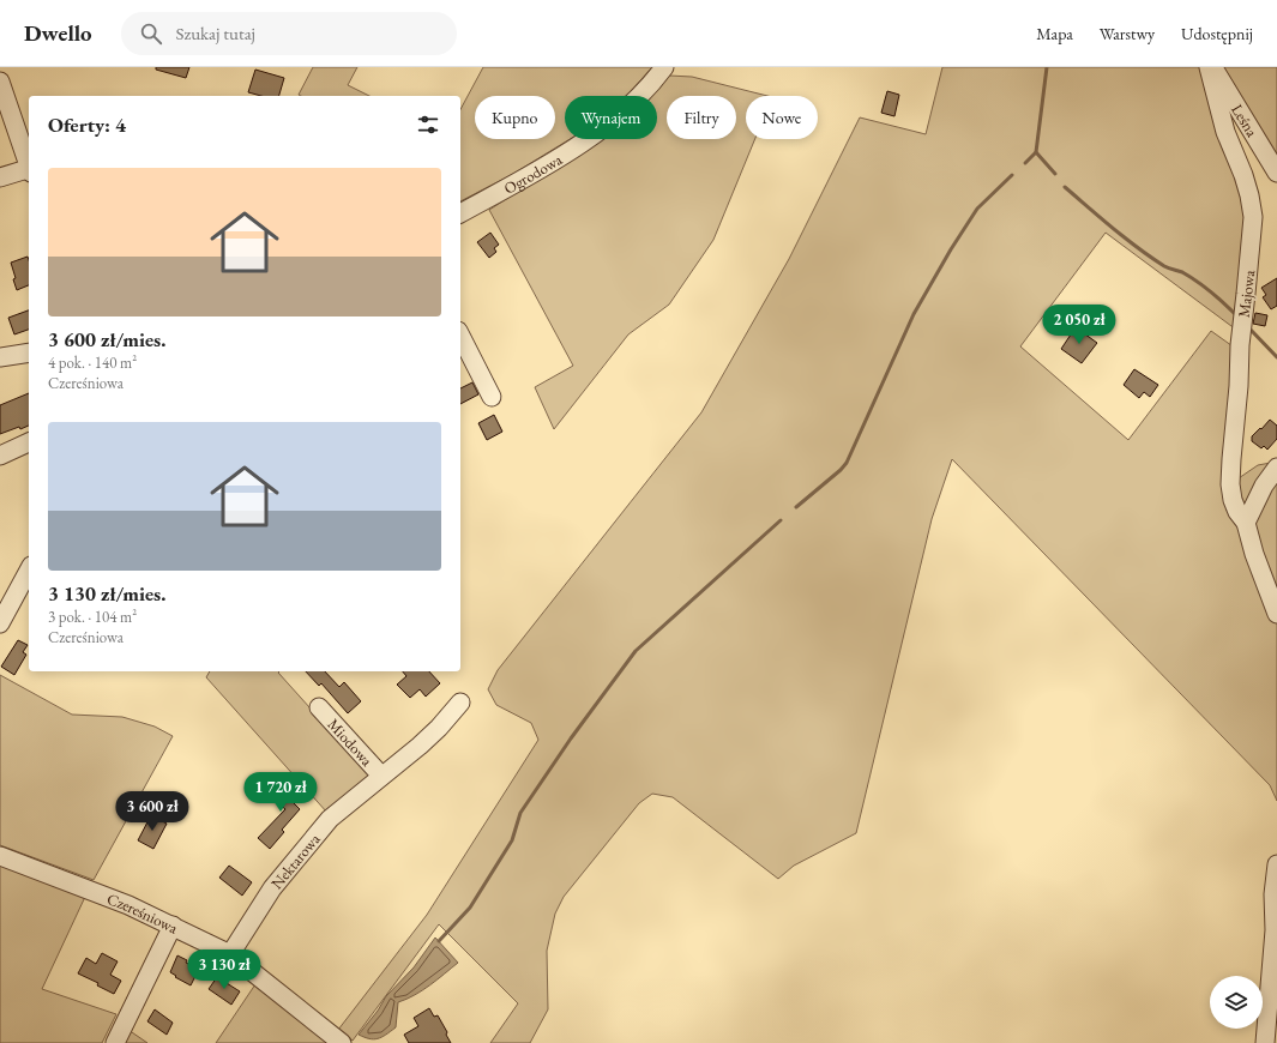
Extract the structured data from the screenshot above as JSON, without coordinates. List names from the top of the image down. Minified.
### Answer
{"streets":{"street":["Leśna","Ogrodowa","Majowa","Miodowa","Nektarowa","Czereśniowa"]},"crossings":[["Miodowa","Nektarowa"],["Nektarowa","Czereśniowa"]],"page":{"header":"Dwello","search":"Szukaj tutaj","nav":["Mapa","Warstwy","Udostępnij"],"chip":["Kupno","Wynajem","Filtry","Nowe"],"heading":"Oferty: 4","list":[{"name":"3 600 zł/mies.","note":"4 pok. · 140 m² · Czereśniowa"},{"name":"3 130 zł/mies.","note":"3 pok. · 104 m² · Czereśniowa"}],"price":["2 050 zł","1 720 zł","3 600 zł","3 130 zł"]}}
